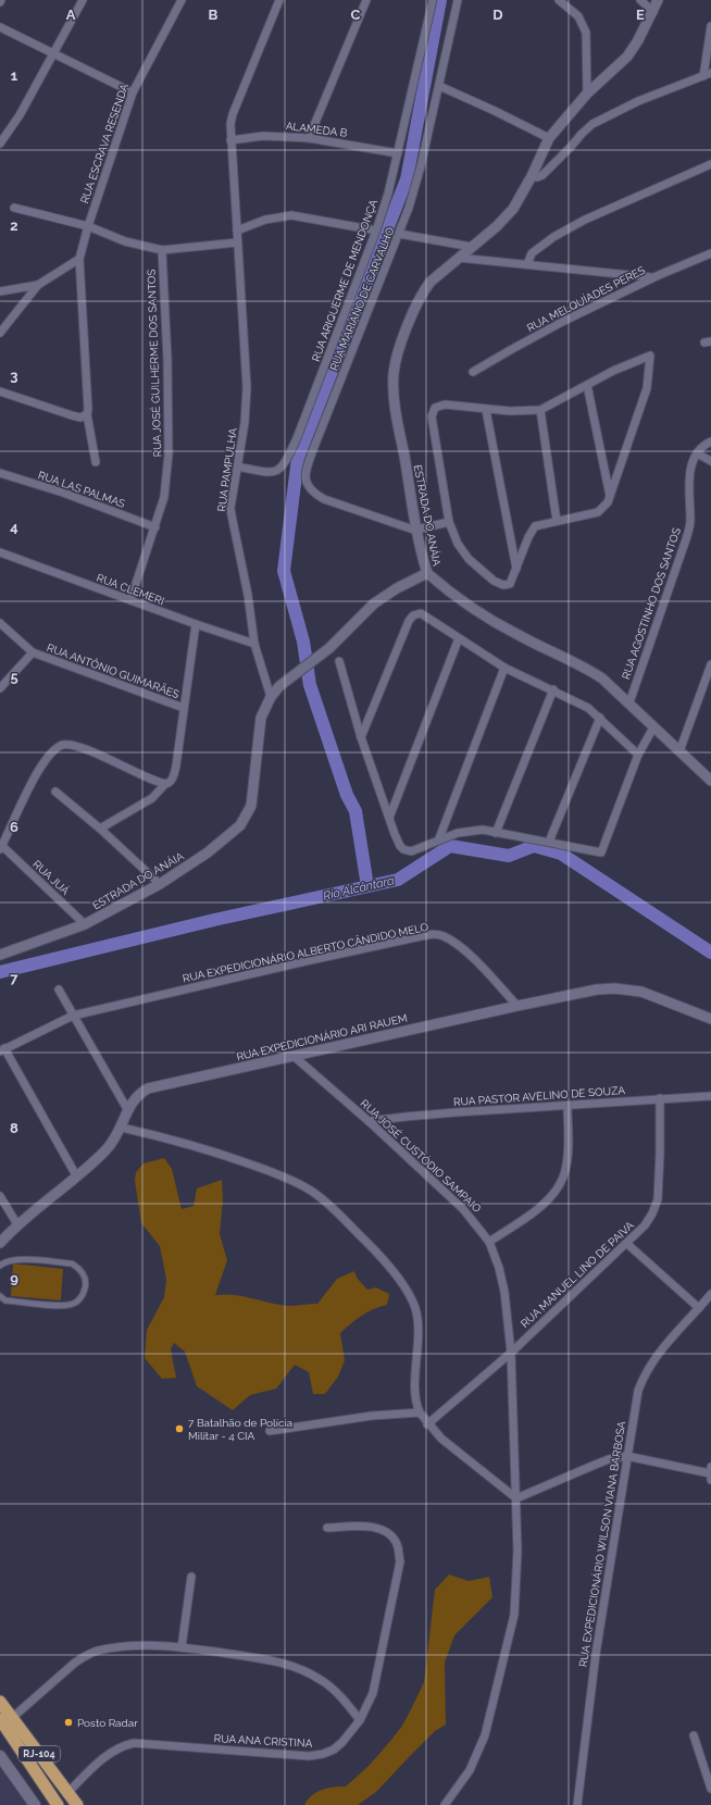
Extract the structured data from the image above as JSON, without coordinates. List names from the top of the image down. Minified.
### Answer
{"streets":{"highway":["RJ-104"],"street":["ALAMEDA B","RUA ESCRAVA RESENDA","RUA ARIQUERME DE MENDONÇA","RUA MARIANO DE CARVALHO","RUA MELQUÍADES PERES","RUA JOSÉ GUILHERME DOS SANTOS","RUA PAMPULHA","RUA LAS PALMAS","ESTRADA DO ANÁIA","RUA CLEMERI","RUA AGOSTINHO DOS SANTOS","RUA ANTÔNIO GUIMARÃES","RUA JUÁ","RUA EXPEDICIONÁRIO ALBERTO CÂNDIDO MELO","RUA EXPEDICIONÁRIO ARI RAUEM","RUA PASTOR AVELINO DE SOUZA","RUA JOSÉ CUSTÓDIO SAMPAIO","RUA MANUEL LINO DE PAIVA","RUA EXPEDICIONÁRIO WILSON VIANA BARBOSA","RUA ANA CRISTINA"]},"crossings":[["ALAMEDA B","RUA ARIQUERME DE MENDONÇA"],["ALAMEDA B","RUA PAMPULHA"],["RUA ARIQUERME DE MENDONÇA","RUA PAMPULHA"],["RUA MARIANO DE CARVALHO","ESTRADA DO ANÁIA"],["RUA JOSÉ GUILHERME DOS SANTOS","RUA LAS PALMAS"],["RUA JOSÉ GUILHERME DOS SANTOS","RUA CLEMERI"],["RUA PAMPULHA","ESTRADA DO ANÁIA"],["RUA PAMPULHA","RUA CLEMERI"],["ESTRADA DO ANÁIA","RUA JUÁ"],["RUA EXPEDICIONÁRIO ALBERTO CÂNDIDO MELO","RUA EXPEDICIONÁRIO ARI RAUEM"],["RUA EXPEDICIONÁRIO ARI RAUEM","RUA JOSÉ CUSTÓDIO SAMPAIO"],["RUA PASTOR AVELINO DE SOUZA","RUA JOSÉ CUSTÓDIO SAMPAIO"],["RUA PASTOR AVELINO DE SOUZA","RUA MANUEL LINO DE PAIVA"],["RUA JOSÉ CUSTÓDIO SAMPAIO","RUA MANUEL LINO DE PAIVA"],["RUA ANA CRISTINA","RJ-104"]],"water":["Rio Alcântara"],"places":["7 Batalhão de Polícia Militar - 4 CIA","Posto Radar"],"grid":{"columns":["A","B","C","D","E"],"rows":["1","2","3","4","5","6","7","8","9"]}}
